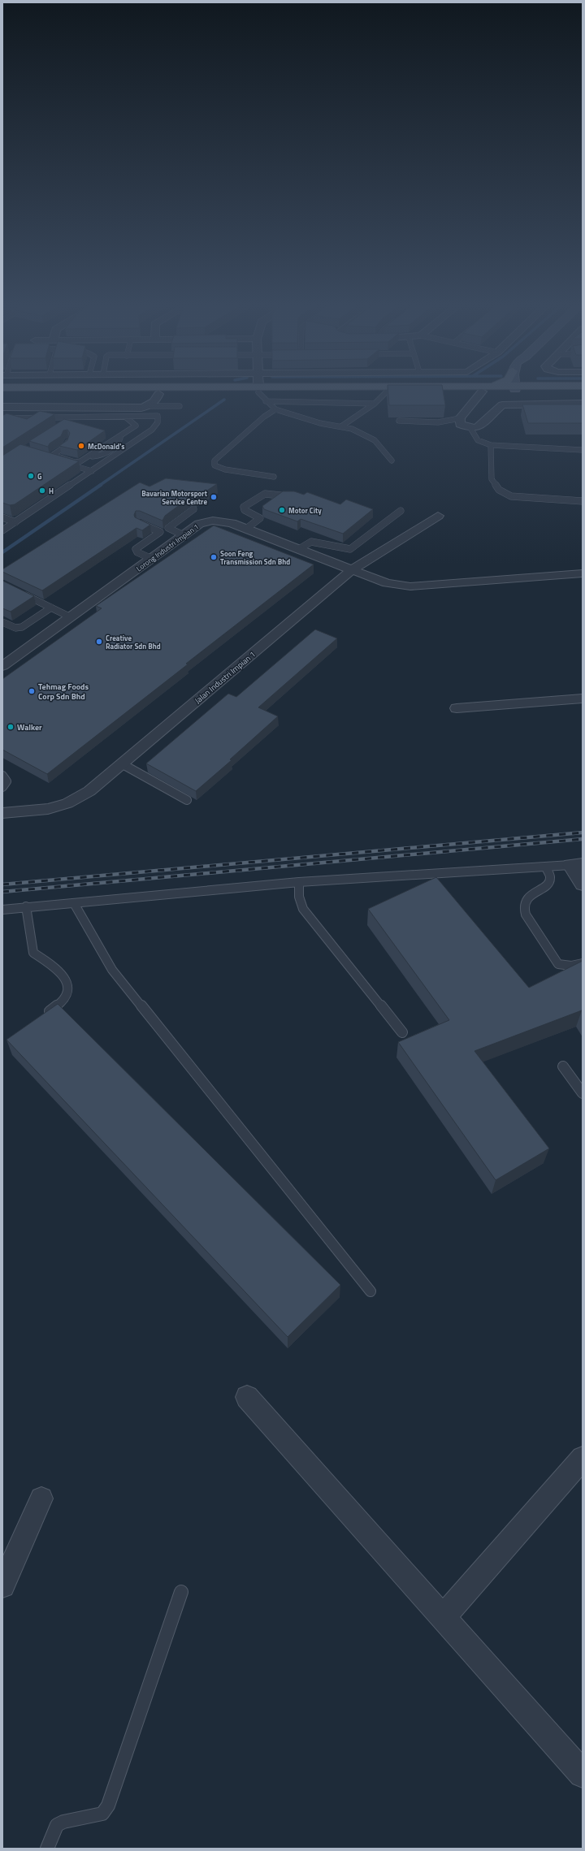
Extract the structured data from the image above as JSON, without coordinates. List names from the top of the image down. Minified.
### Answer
{"streets":{"street":["Lorong Industri Impian 1","Jalan Industri Impian 1"]},"crossings":[["Lorong Industri Impian 1","Jalan Industri Impian 1"]],"places":["McDonald's","G","H","Bavarian Motorsport Service Centre","Motor City","Soon Feng Transmission Sdn Bhd","Creative Radiator Sdn Bhd","Tehmag Foods Corp Sdn Bhd","Walker"]}
